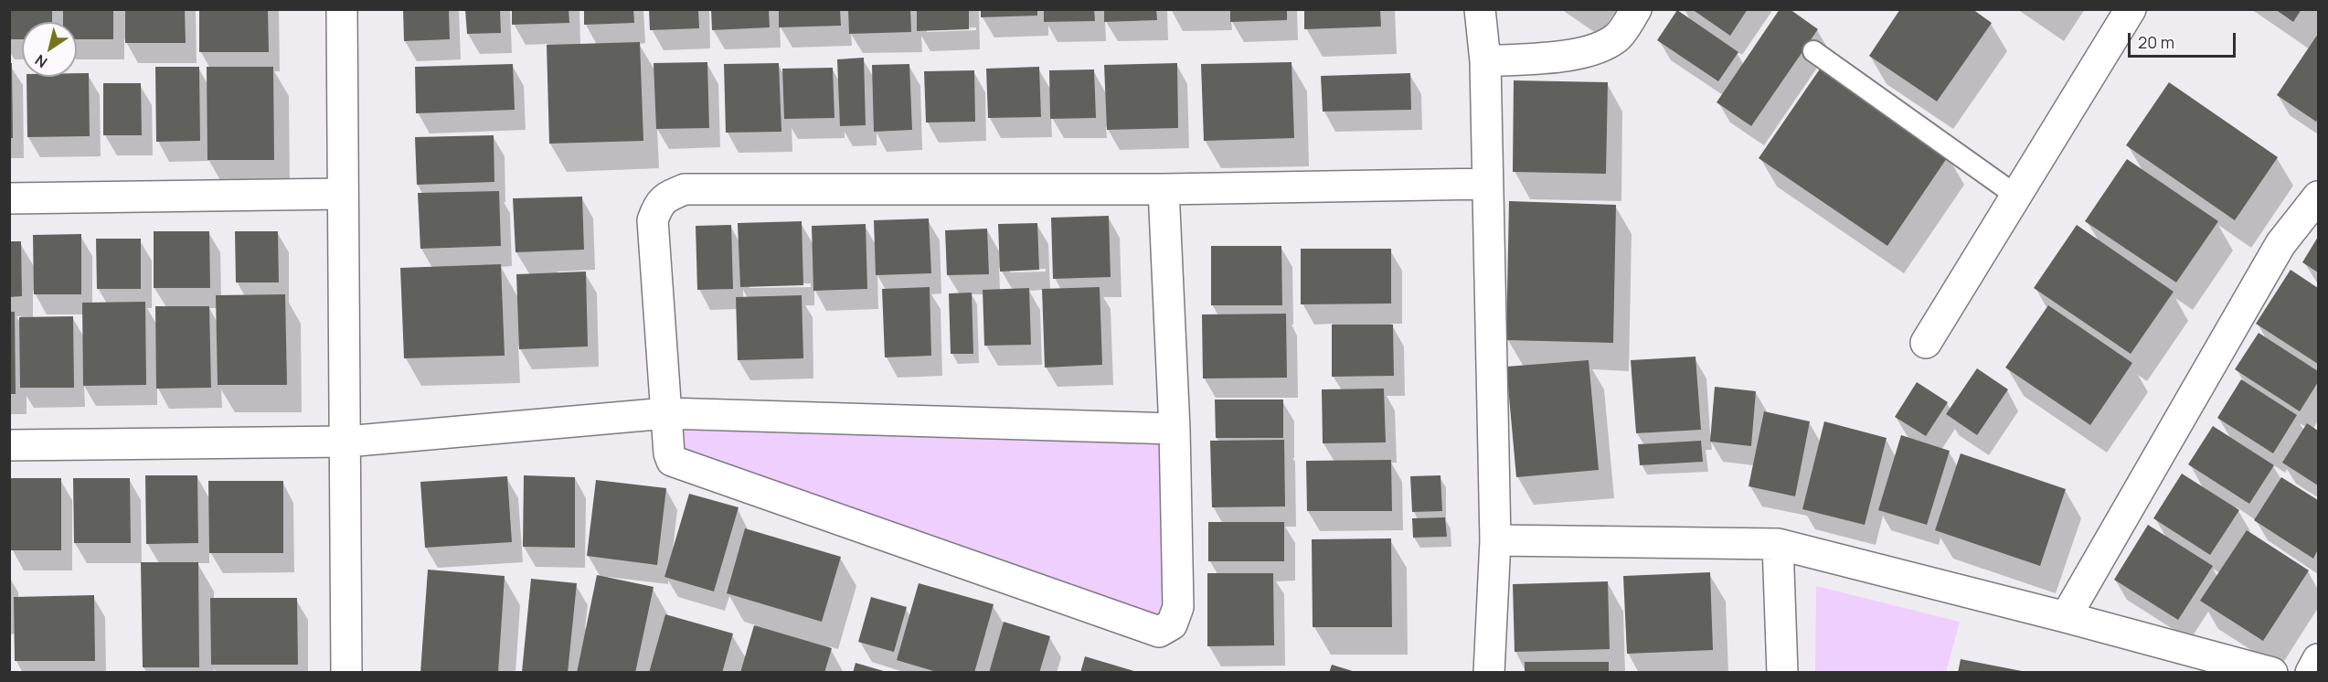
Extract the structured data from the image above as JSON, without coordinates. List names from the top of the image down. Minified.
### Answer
{"scale_bar":"20 m","north":"bottom left"}
